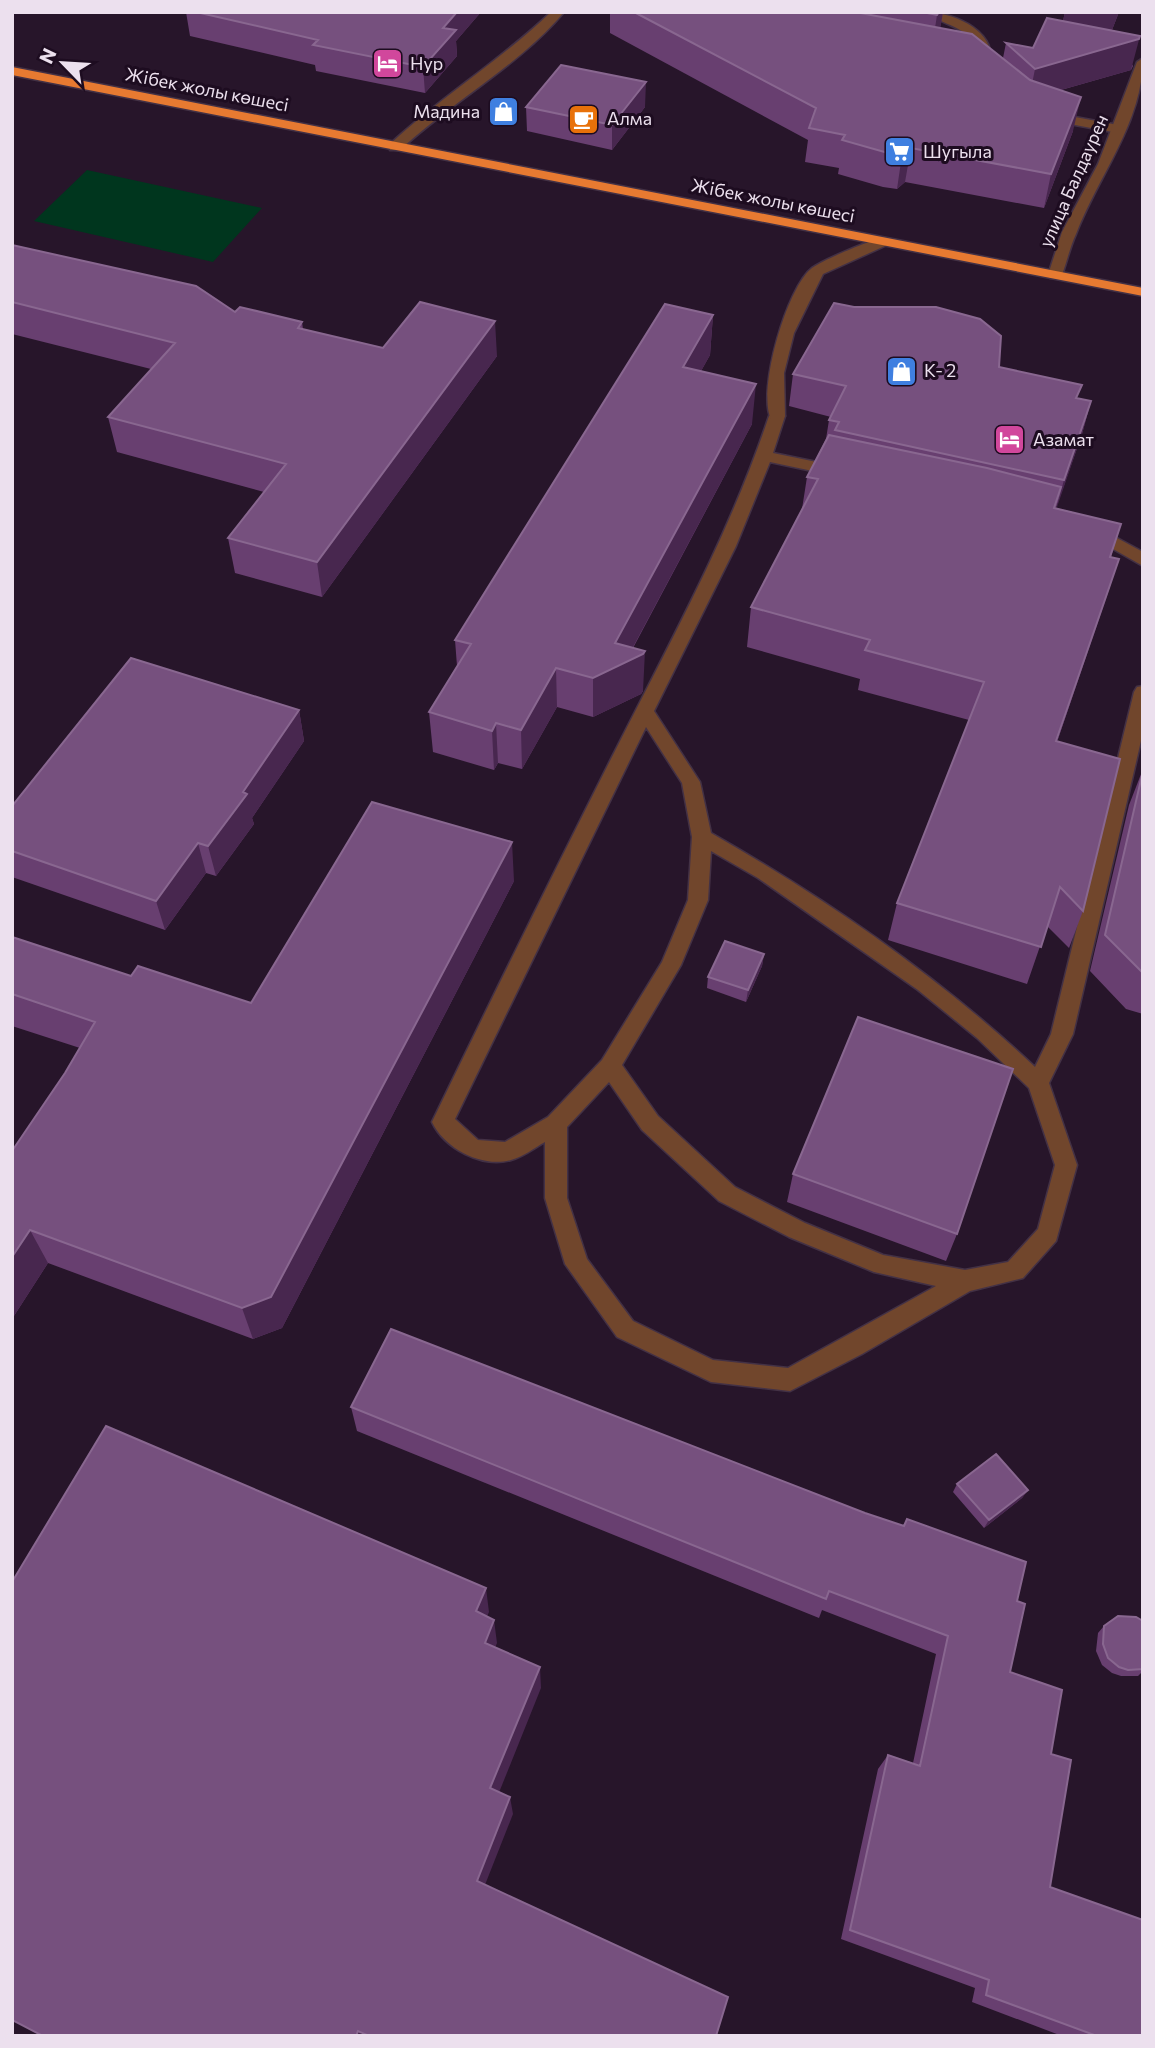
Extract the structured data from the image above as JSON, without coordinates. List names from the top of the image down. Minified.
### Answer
{"streets":{"highway":["Жібек жолы көшесі"],"street":["улица Балдаурен"]},"crossings":[["Жібек жолы көшесі","улица Балдаурен"]],"places":{"hotel":["Нур","Азамат"],"shop":["Мадина","К- 2"],"cafe":["Алма"],"supermarket":["Шугыла"]},"north":"top left"}
